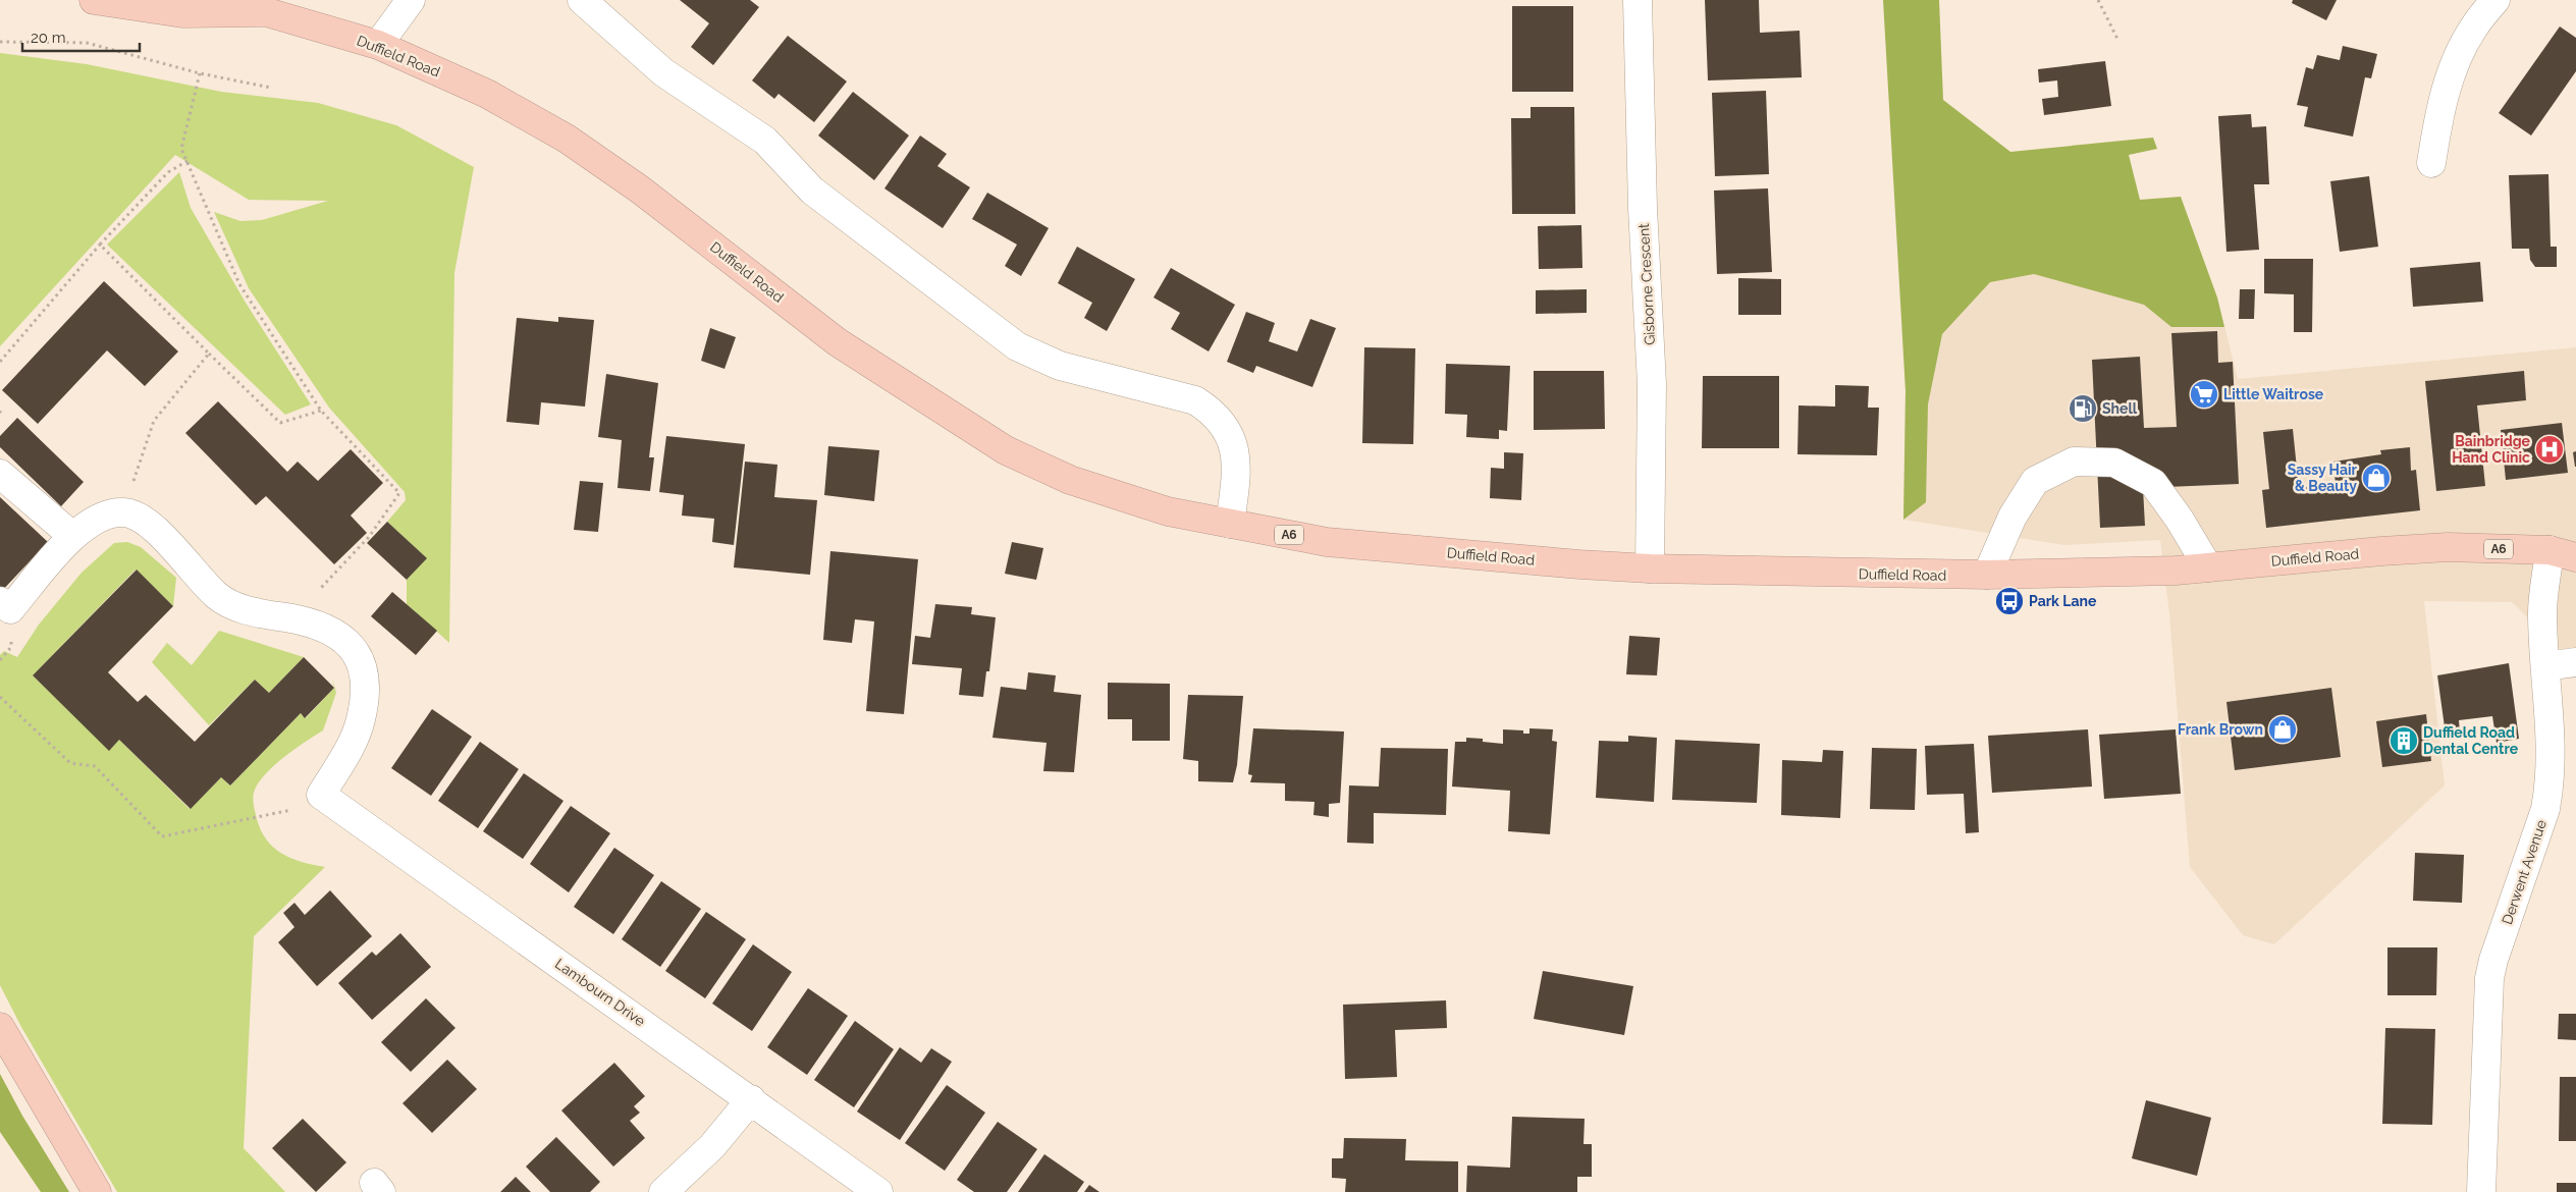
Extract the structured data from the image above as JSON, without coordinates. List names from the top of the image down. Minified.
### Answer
{"streets":{"highway":["Duffield Road","A6"],"street":["Gisborne Crescent","Derwent Avenue","Lambourn Drive"]},"crossings":[["Duffield Road","Gisborne Crescent"],["Duffield Road","Derwent Avenue"]],"places":{"supermarket":["Little Waitrose"],"fuel station":["Shell"],"hospital":["Bainbridge Hand Clinic"],"shop":["Sassy Hair & Beauty","Frank Brown"],"bus stop":["Park Lane"],"building":["Duffield Road Dental Centre"]},"scale_bar":"20 m"}
